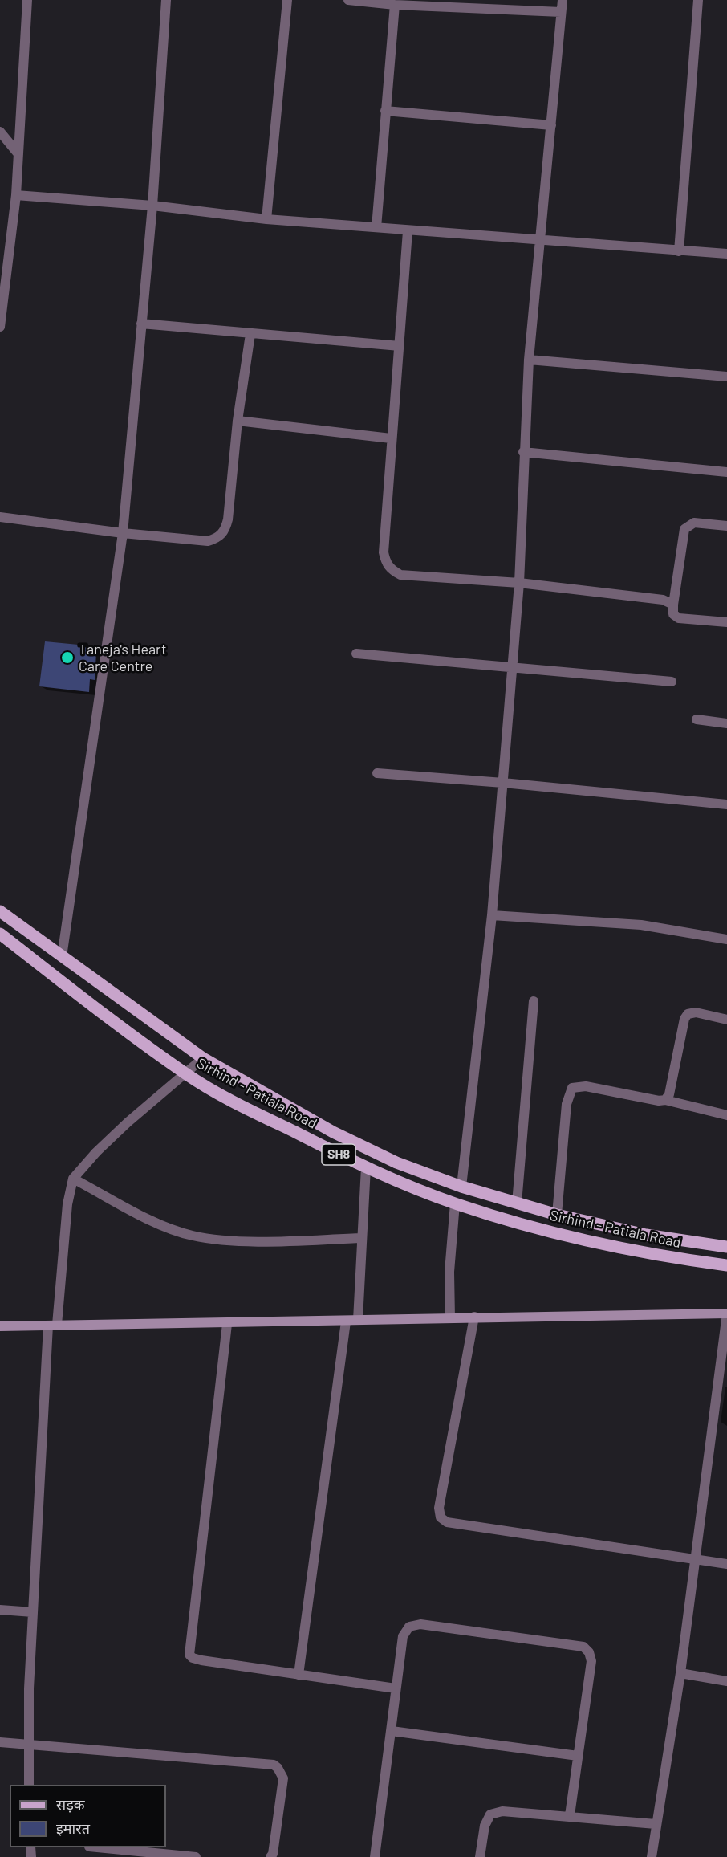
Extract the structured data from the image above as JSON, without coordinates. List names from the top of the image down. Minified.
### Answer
{"streets":{"main road":["Sirhind - Patiala Road","SH8"]},"places":["Taneja's Heart Care Centre"],"legend":["सड़क","इमारत"]}
